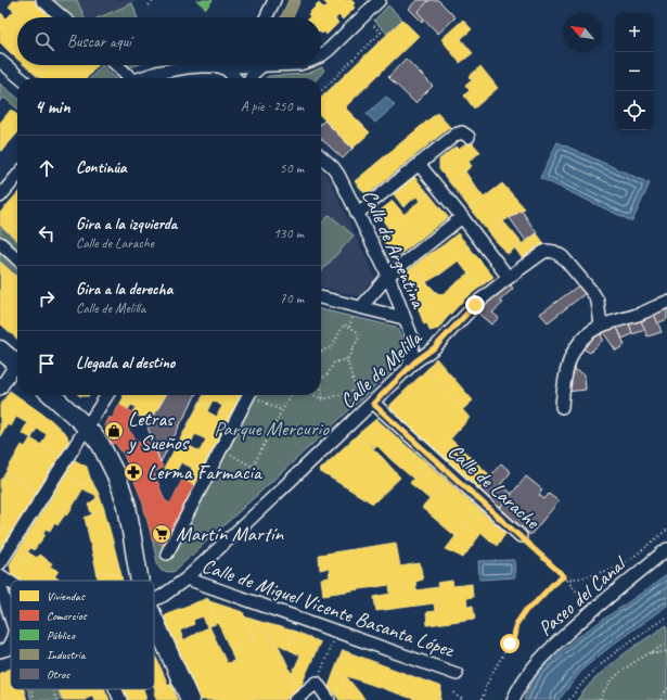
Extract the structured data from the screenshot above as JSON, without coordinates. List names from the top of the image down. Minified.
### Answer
{"streets":{"street":["Calle de Argentina","Calle de Melilla","Calle de Larache","Paseo del Canal","Calle de Miguel Vicente Basanta López"]},"crossings":[["Calle de Argentina","Calle de Melilla"],["Calle de Melilla","Calle de Larache"],["Calle de Melilla","Calle de Miguel Vicente Basanta López"]],"parks":["Parque Mercurio"],"places":{"shop":["Letras y Sueños"],"pharmacy":["Lerma Farmacia"],"supermarket":["Martín Martín"]},"legend":["Viviendas","Comercios","Público","Industria","Otros"],"north":"top left","page":{"map_buttons":["+","−"],"search":"Buscar aquí","heading":["4 min","A pie · 250 m"],"list":[["Continúa","50 m"],["Gira a la izquierda","Calle de Larache","130 m"],["Gira a la derecha","Calle de Melilla","70 m"],"Llegada al destino"]}}
